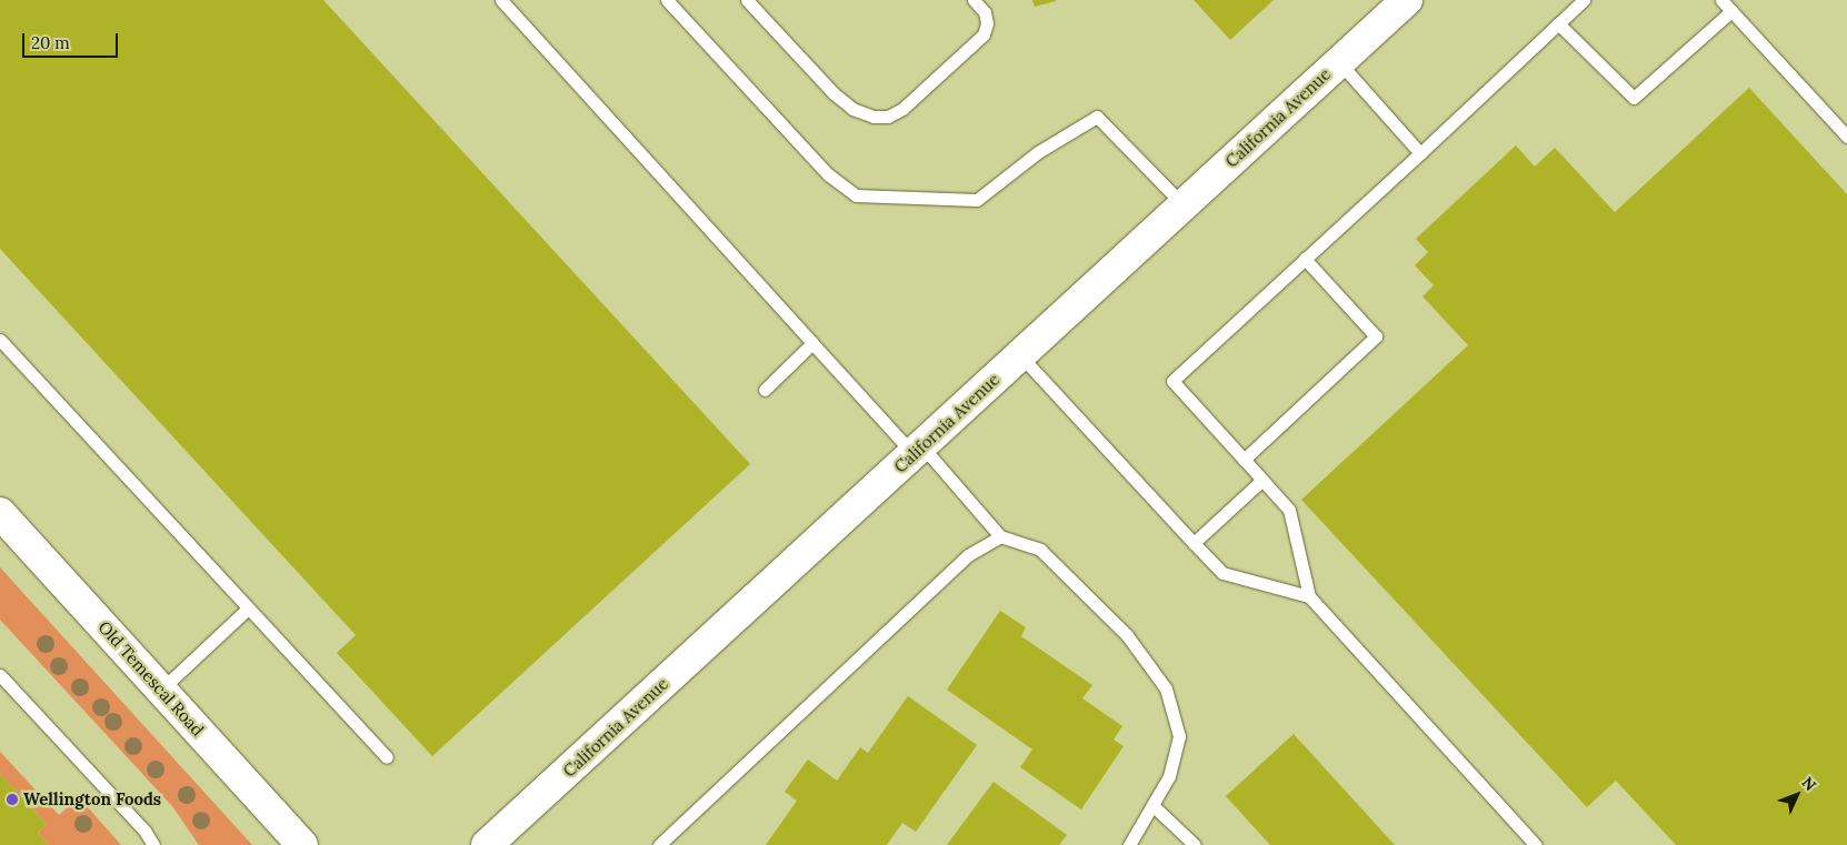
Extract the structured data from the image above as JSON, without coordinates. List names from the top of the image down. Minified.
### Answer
{"streets":{"main road":["California Avenue","Old Temescal Road"]},"places":["Wellington Foods"],"scale_bar":"20 m","north":"top right"}
